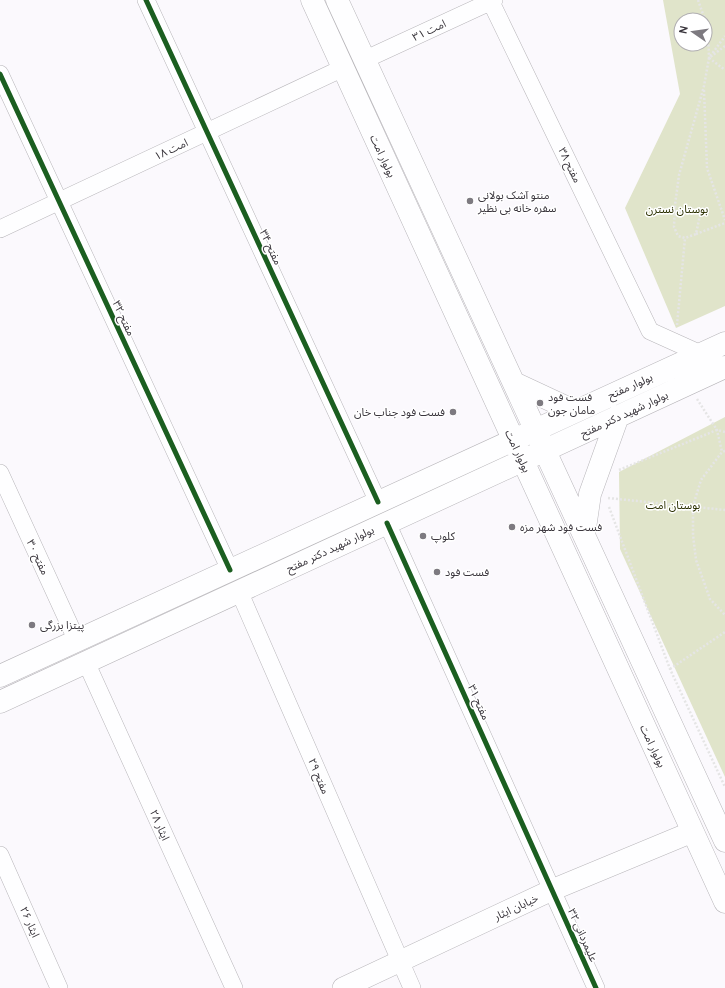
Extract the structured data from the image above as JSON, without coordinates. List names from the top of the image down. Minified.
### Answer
{"streets":{"main road":["بولوار امت","بولوار مفتح","بولوار شهید دکتر مفتح"],"street":["امت ۳۱","امت ۱۸","مفتح ۳۸","مفتح ۳۴","مفتح ۳۲","مفتح ۳۰","مفتح ۳۱","مفتح ۲۹","ایثار ۲۸","خیابان ایثار","ایثار ۲۶","علیمردانی ۳۲"]},"crossings":[["امت ۳۱","بولوار امت"],["امت ۳۱","مفتح ۳۸"],["امت ۱۸","بولوار امت"],["امت ۱۸","مفتح ۳۴"],["امت ۱۸","مفتح ۳۲"],["بولوار امت","بولوار مفتح"],["بولوار امت","بولوار شهید دکتر مفتح"],["بولوار امت","خیابان ایثار"],["مفتح ۳۴","بولوار شهید دکتر مفتح"],["مفتح ۳۲","بولوار شهید دکتر مفتح"],["بولوار مفتح","بولوار شهید دکتر مفتح"],["بولوار شهید دکتر مفتح","مفتح ۳۰"],["بولوار شهید دکتر مفتح","مفتح ۳۱"],["بولوار شهید دکتر مفتح","مفتح ۲۹"],["بولوار شهید دکتر مفتح","ایثار ۲۸"],["مفتح ۳۱","خیابان ایثار"],["مفتح ۳۱","علیمردانی ۳۲"],["مفتح ۲۹","خیابان ایثار"],["خیابان ایثار","علیمردانی ۳۲"]],"parks":["بوستان نسترن","بوستان امت"],"places":["منتو آشک بولانی سفره خانه بی نظیر","فست فود مامان جون","فست فود جناب خان","فست فود شهر مزه","کلوپ","فست فود","پیتزا بزرگی"],"north":"left"}
